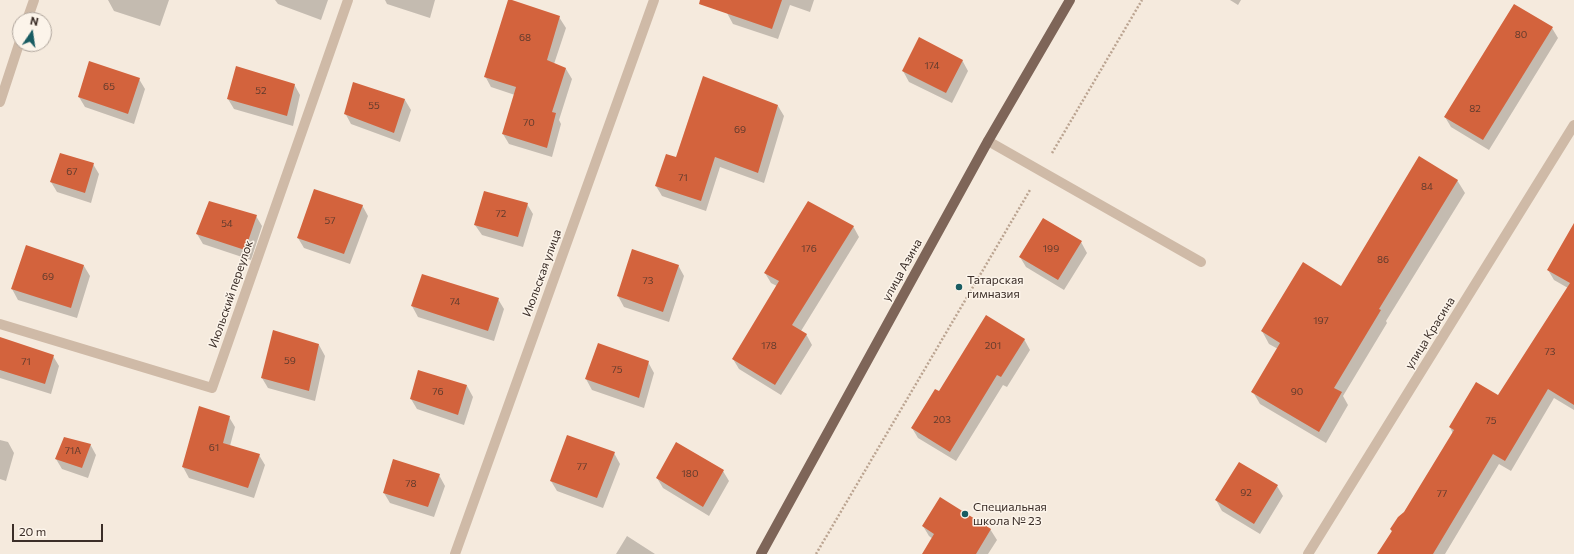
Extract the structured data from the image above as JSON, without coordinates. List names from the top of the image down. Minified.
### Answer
{"streets":{"main road":["улица Азина"],"street":["Июльская улица","Июльский переулок","улица Красина"]},"places":["Татарская гимназия","Специальная школа № 23"],"house_numbers":["80","68","174","65","52","55","82","70","69","67","71","84","72","57","54","176","199","86","69","73","74","197","178","201","73","59","71","75","76","90","203","75","61","71А","77","180","78","92","77"],"scale_bar":"20 m","north":"top"}
